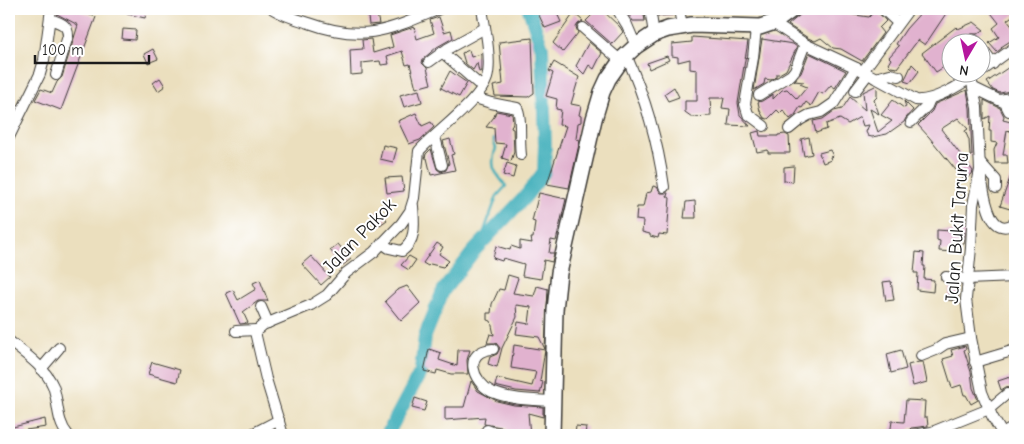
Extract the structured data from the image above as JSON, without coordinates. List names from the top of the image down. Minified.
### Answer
{"streets":{"street":["Jalan Bukit Taruna","Jalan Pakok"]},"scale_bar":"100 m","north":"bottom"}
